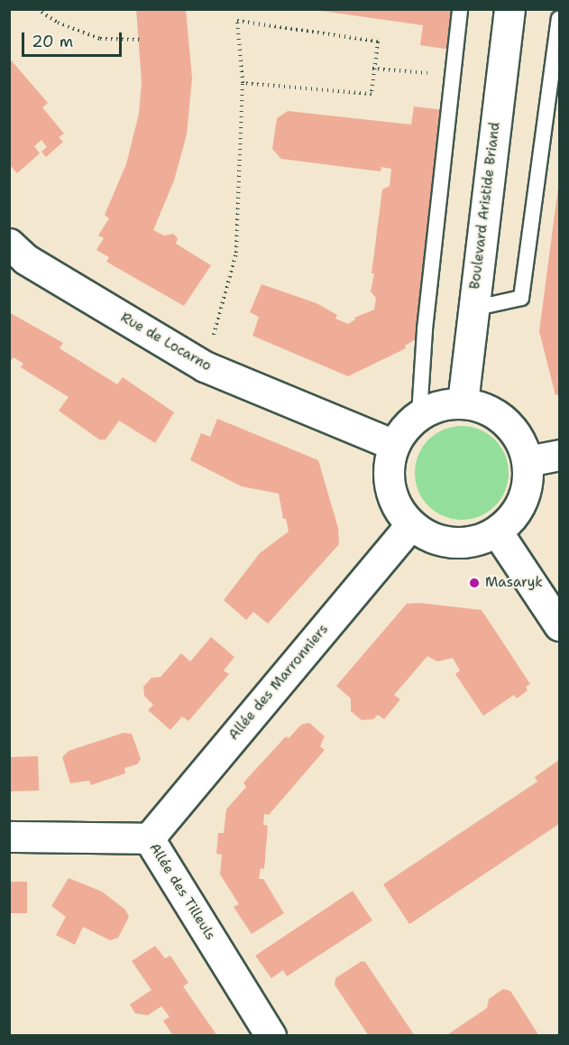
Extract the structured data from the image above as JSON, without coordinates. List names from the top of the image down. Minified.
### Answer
{"streets":{"street":["Boulevard Aristide Briand","Rue de Locarno","Allée des Marronniers","Allée des Tilleuls"]},"crossings":[["Boulevard Aristide Briand","Rue de Locarno"],["Boulevard Aristide Briand","Allée des Marronniers"],["Rue de Locarno","Allée des Marronniers"],["Allée des Marronniers","Allée des Tilleuls"]],"places":["Masaryk"],"scale_bar":"20 m"}
